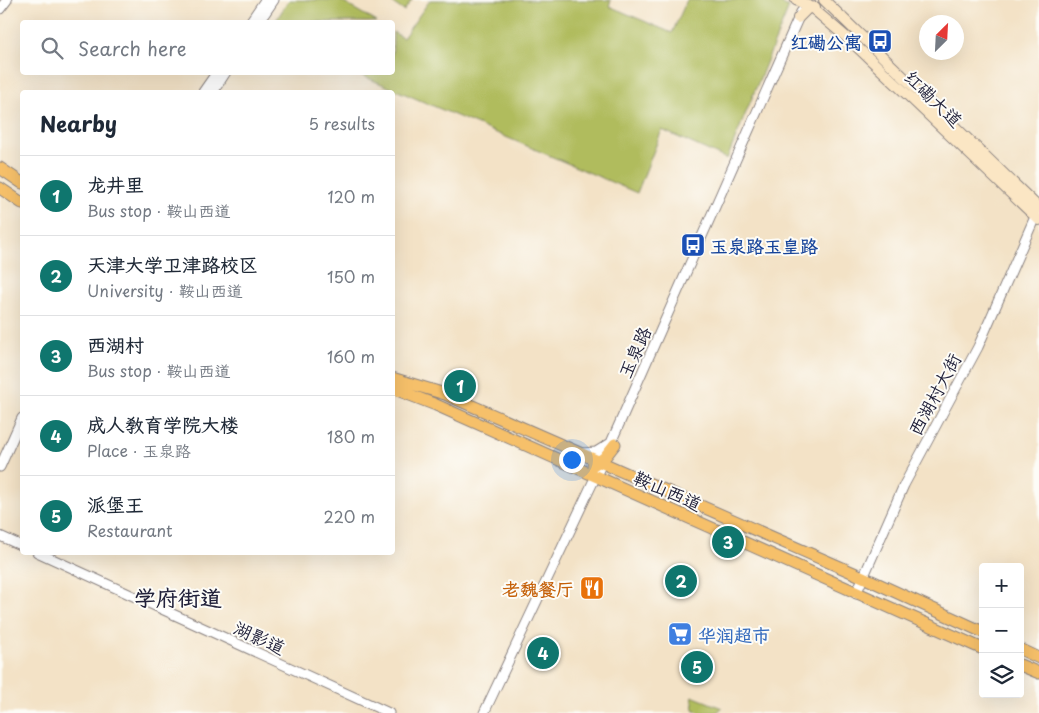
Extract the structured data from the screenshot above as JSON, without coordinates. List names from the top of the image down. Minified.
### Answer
{"streets":{"main road":["红磡大道","鞍山西道"],"street":["玉泉路","西湖村大街","湖影道"]},"crossings":[["红磡大道","西湖村大街"],["西湖村大街","鞍山西道"]],"districts":["学府街道"],"places":{"bus stop":["红磡公寓","玉泉路玉皇路"],"restaurant":["老魏餐厅"],"supermarket":["华润超市"]},"north":"top right","page":{"search":"Search here","heading":["Nearby","5 results"],"list":[{"mark":"1","name":"龙井里","note":"Bus stop · 鞍山西道","value":"120 m"},{"mark":"2","name":"天津大学卫津路校区","note":"University · 鞍山西道","value":"150 m"},{"mark":"3","name":"西湖村","note":"Bus stop · 鞍山西道","value":"160 m"},{"mark":"4","name":"成人教育学院大楼","note":"Place · 玉泉路","value":"180 m"},{"mark":"5","name":"派堡王","note":"Restaurant","value":"220 m"}],"pins":["1","3","2","4","5"],"map_buttons":["+","−"]}}
